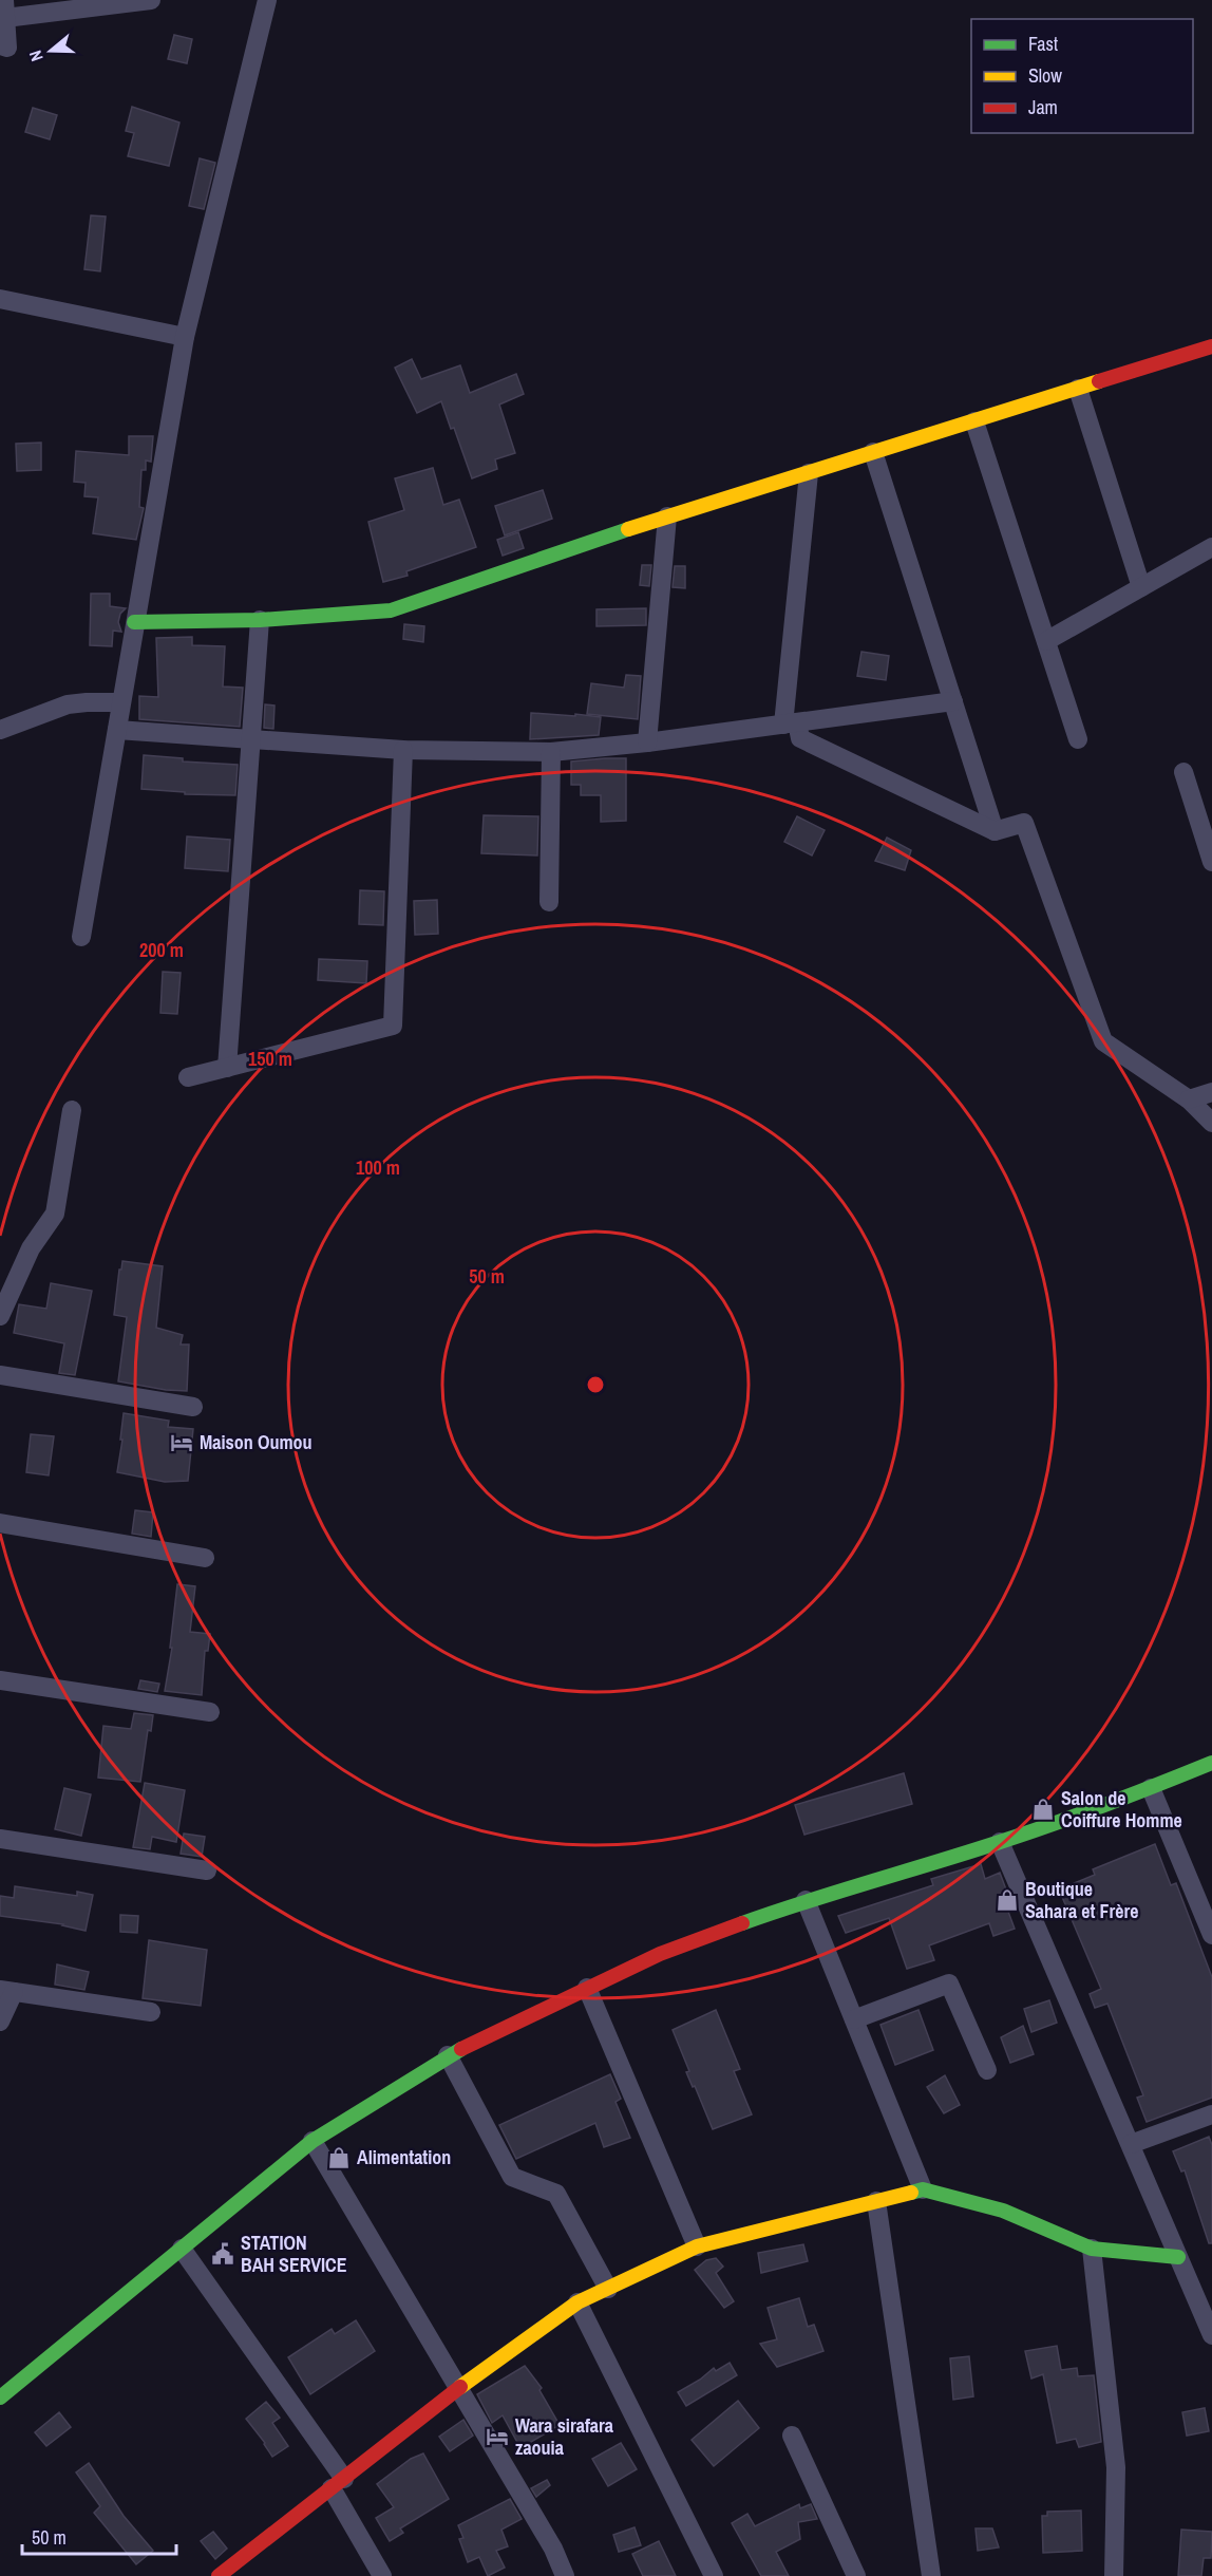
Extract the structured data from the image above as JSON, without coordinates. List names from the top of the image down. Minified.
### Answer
{"places":{"hotel":["Maison Oumou","Wara sirafara zaouia"],"shop":["Salon de Coiffure Homme","Boutique Sahara et Frère","Alimentation"],"public building":["STATION BAH SERVICE"]},"legend":["Fast","Slow","Jam"],"scale_bar":"50 m","north":"left","rings":["200 m","150 m","100 m","50 m"]}
